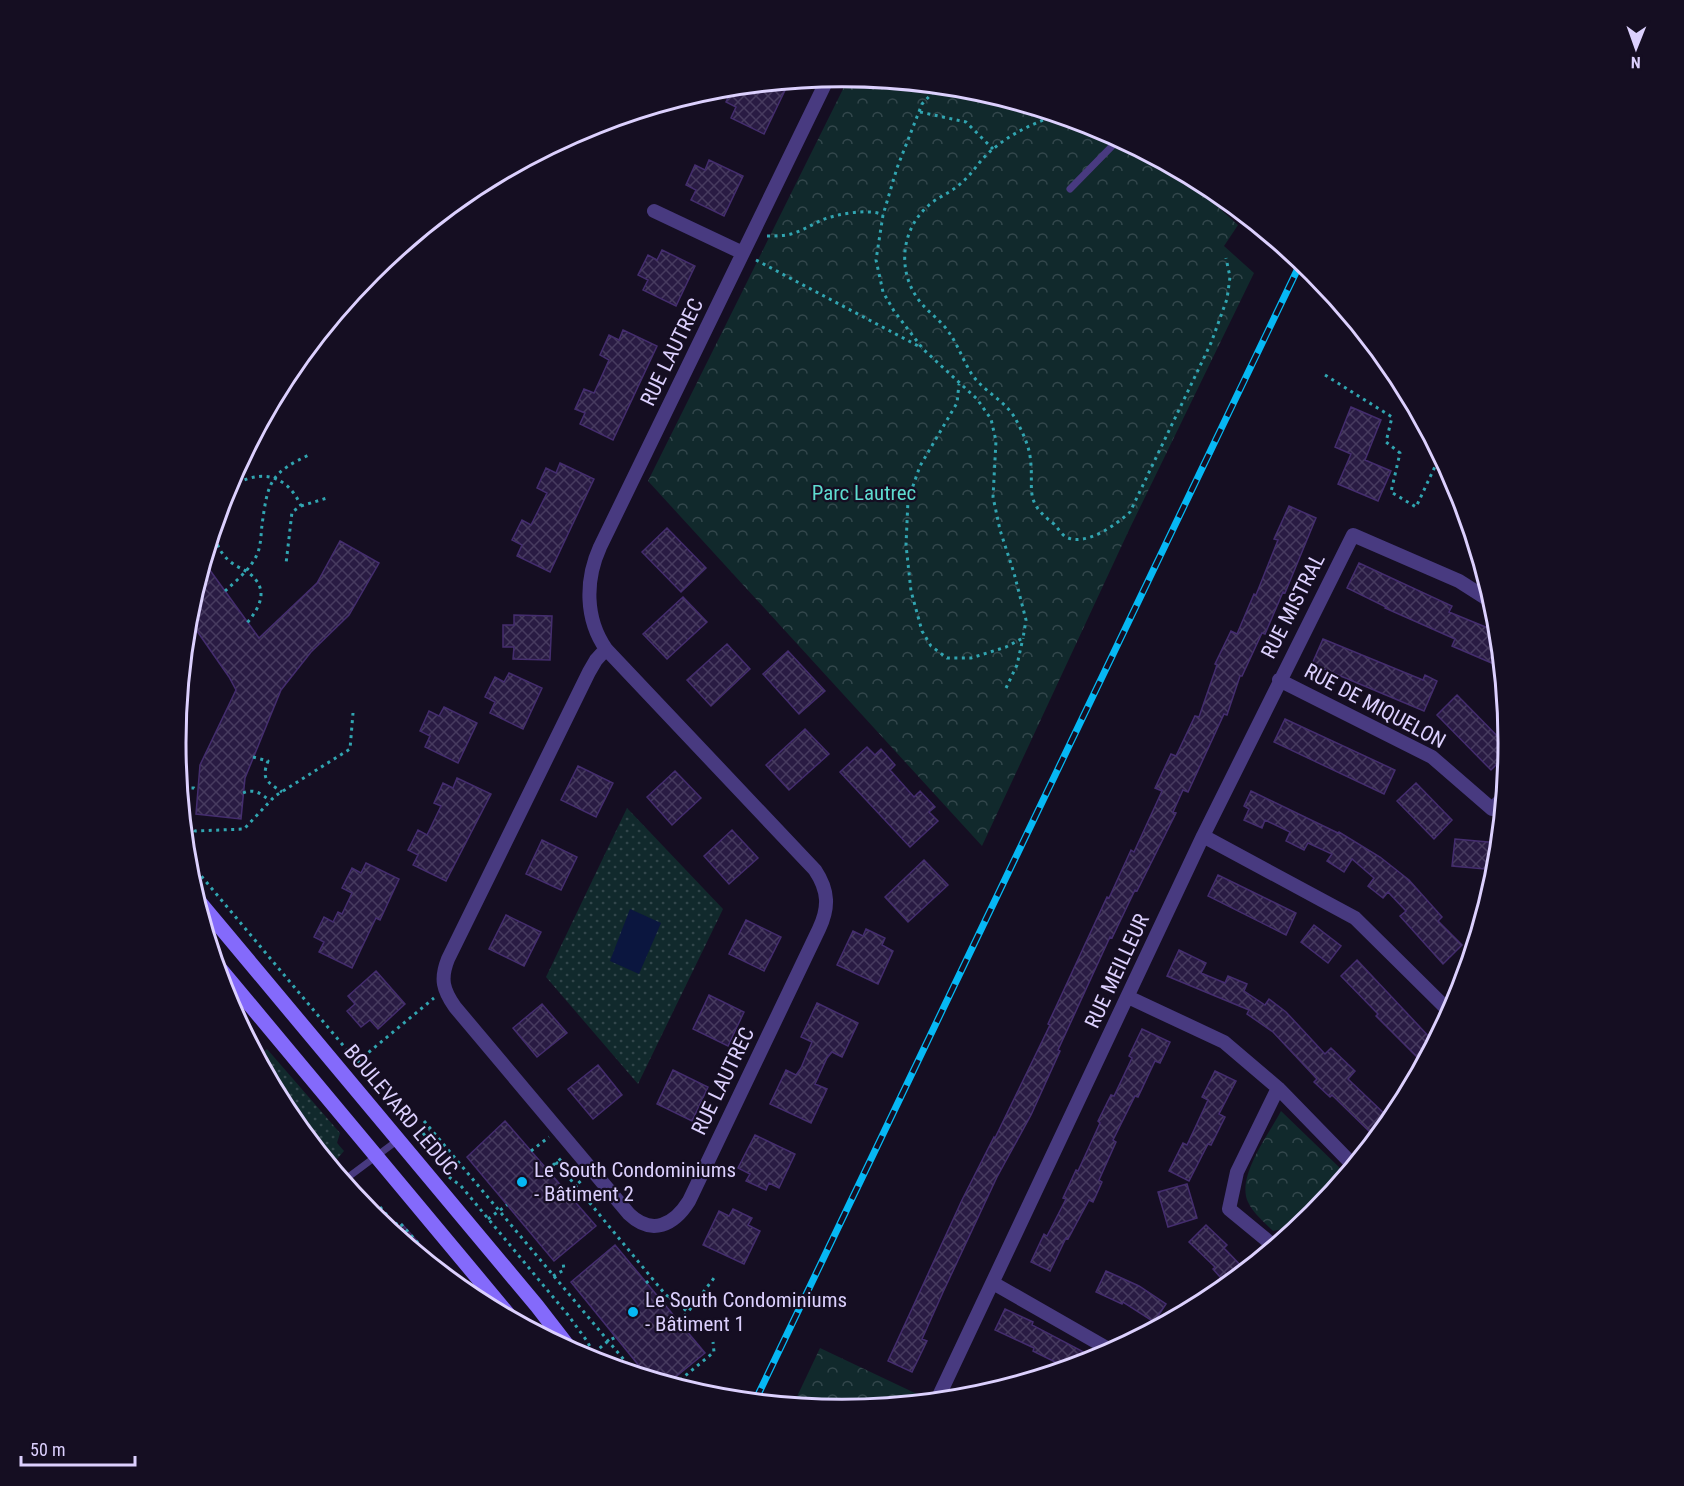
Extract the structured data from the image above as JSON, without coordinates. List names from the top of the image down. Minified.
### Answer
{"streets":{"street":["RUE LAUTREC","RUE MISTRAL","RUE DE MIQUELON","RUE MEILLEUR","BOULEVARD LEDUC"]},"crossings":[["RUE MISTRAL","RUE DE MIQUELON"],["RUE MISTRAL","RUE MEILLEUR"]],"parks":["Parc Lautrec"],"places":["Le South Condominiums - Bâtiment 2","Le South Condominiums - Bâtiment 1"],"scale_bar":"50 m","north":"bottom"}
